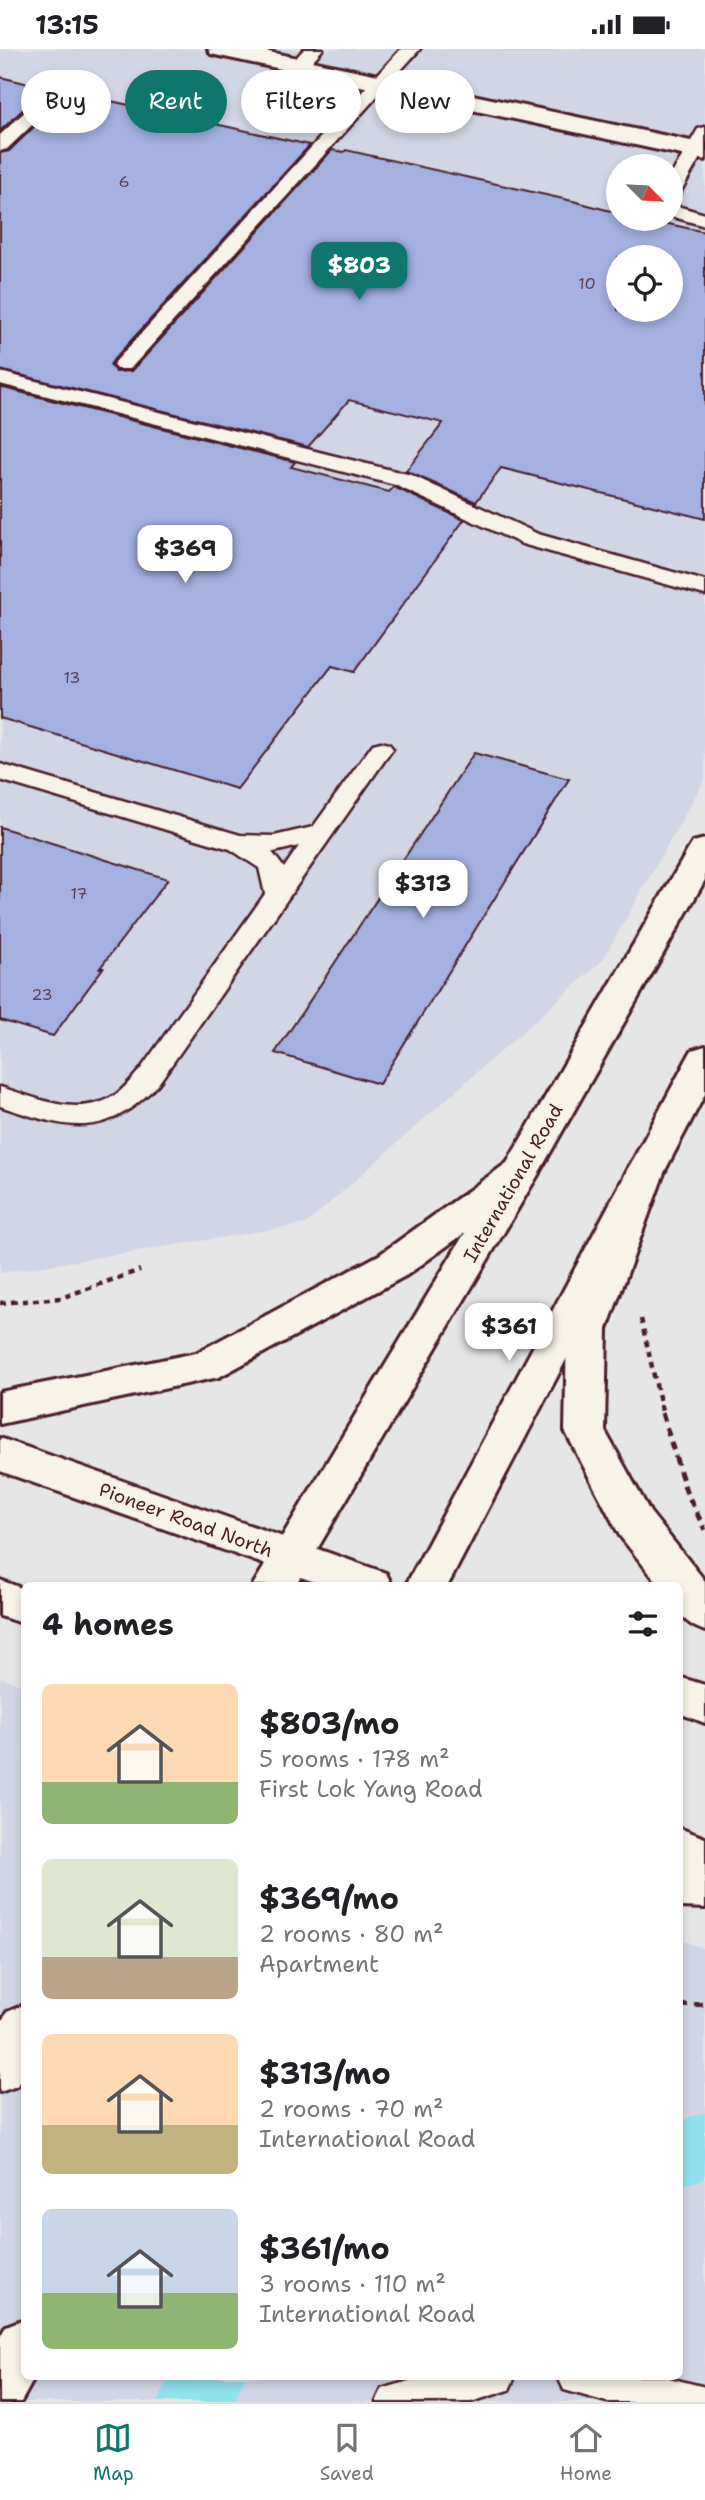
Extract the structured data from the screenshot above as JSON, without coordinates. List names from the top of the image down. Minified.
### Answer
{"streets":{"main road":["International Road","Pioneer Road North"]},"crossings":[["International Road","Pioneer Road North"]],"house_numbers":["6","10","13","17","23"],"north":"bottom right","page":{"status":"13:15","chip":["Buy","Rent","Filters","New"],"price":["$803","$369","$313","$361"],"heading":"4 homes","list":[{"name":"$803/mo","note":"5 rooms · 178 m² · First Lok Yang Road"},{"name":"$369/mo","note":"2 rooms · 80 m² · Apartment"},{"name":"$313/mo","note":"2 rooms · 70 m² · International Road"},{"name":"$361/mo","note":"3 rooms · 110 m² · International Road"}],"tabs":["Map","Saved","Home"]}}
